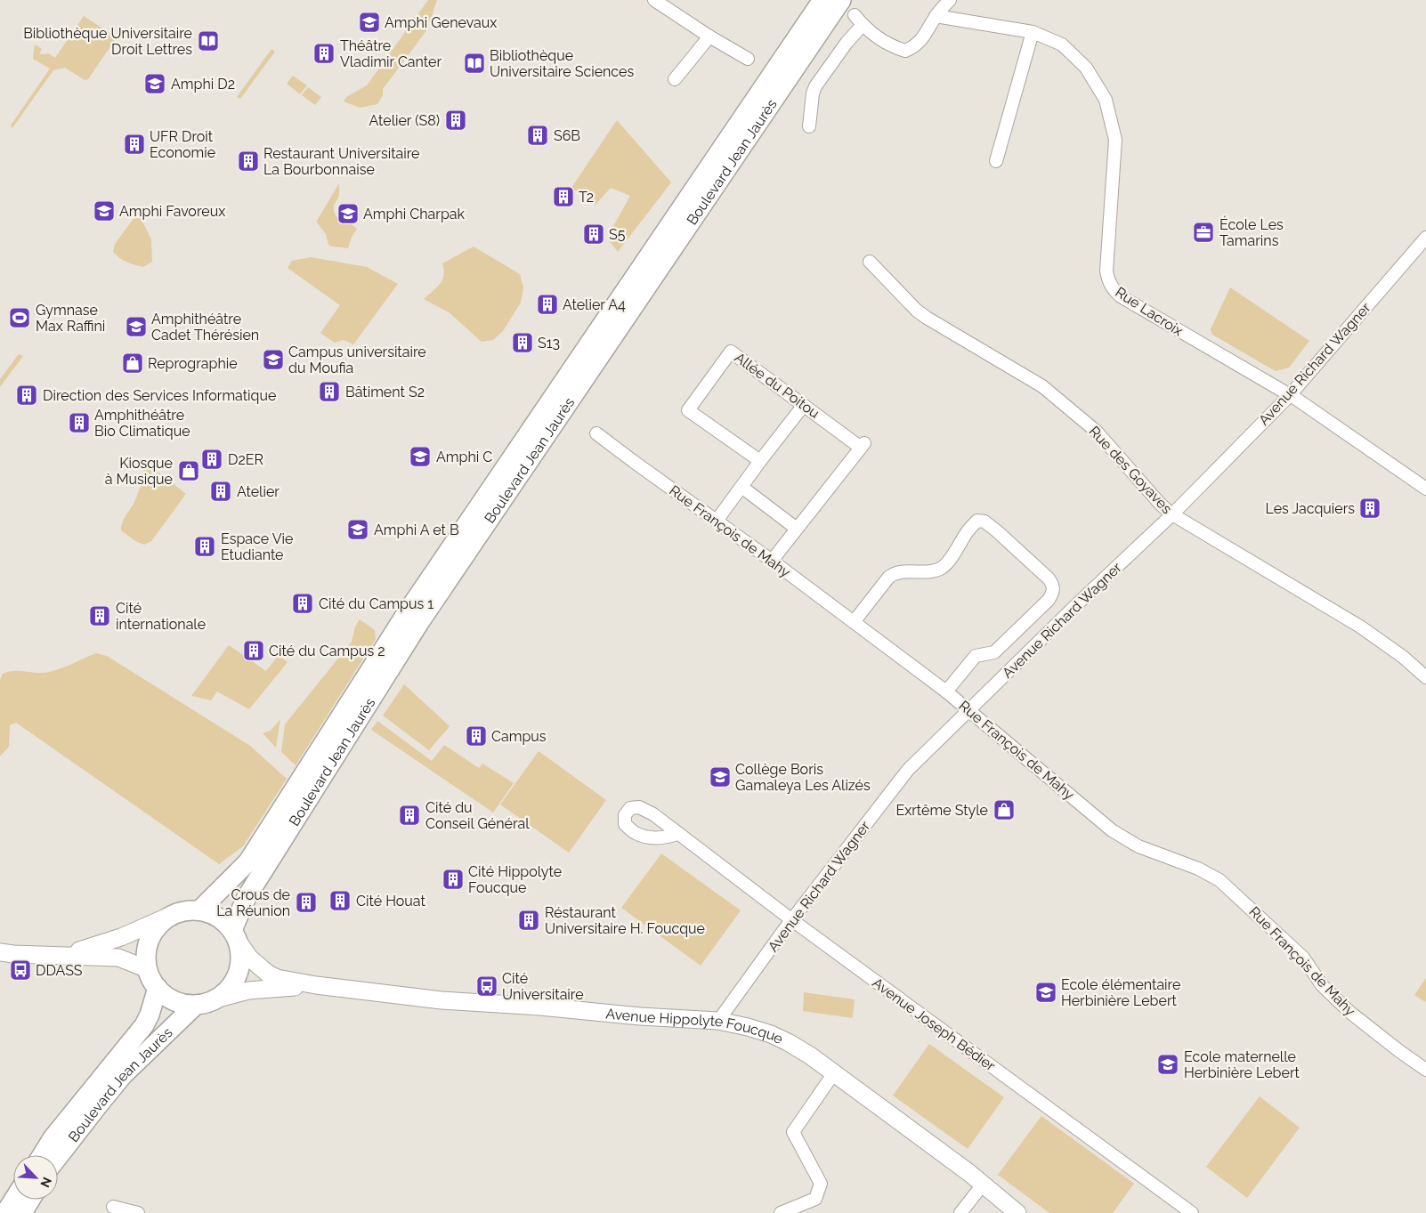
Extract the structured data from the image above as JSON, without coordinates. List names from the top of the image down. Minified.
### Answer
{"streets":{"main road":["Boulevard Jean Jaurès"],"street":["Rue Lacroix","Avenue Richard Wagner","Allée du Poitou","Rue des Goyaves","Rue François de Mahy","Avenue Joseph Bédier","Avenue Hippolyte Foucque"]},"crossings":[["Boulevard Jean Jaurès","Avenue Hippolyte Foucque"],["Rue Lacroix","Avenue Richard Wagner"],["Avenue Richard Wagner","Rue des Goyaves"],["Avenue Richard Wagner","Rue François de Mahy"],["Avenue Richard Wagner","Avenue Joseph Bédier"],["Avenue Richard Wagner","Avenue Hippolyte Foucque"]],"places":{"school or university":["Amphi Genevaux","Amphi D2","Amphi Favoreux","Amphi Charpak","Amphithéâtre Cadet Thérésien","Campus universitaire du Moufia","Amphi C","Amphi A et B","Collège Boris Gamaleya Les Alizés","Ecole élémentaire Herbinière Lebert","Ecole maternelle Herbinière Lebert"],"library":["Bibliothèque Universitaire Droit Lettres","Bibliothèque Universitaire Sciences"],"building":["Théâtre Vladimir Canter","Atelier (S8)","S6B","UFR Droit Economie","Restaurant Universitaire La Bourbonnaise","T2","S5","Atelier A4","S13","Bâtiment S2","Direction des Services Informatique","Amphithéâtre Bio Climatique","D2ER","Atelier","Les Jacquiers","Espace Vie Etudiante","Cité du Campus 1","Cité internationale","Cité du Campus 2","Campus","Cité du Conseil Général","Cité Hippolyte Foucque","Cité Houat","Crous de La Réunion","Réstaurant Universitaire H. Foucque"],"office":["École Les Tamarins"],"sports":["Gymnase Max Raffini"],"shop":["Reprographie","Kiosque à Musique","Exrtême Style"],"bus stop":["DDASS","Cité Universitaire"]},"north":"bottom right"}
